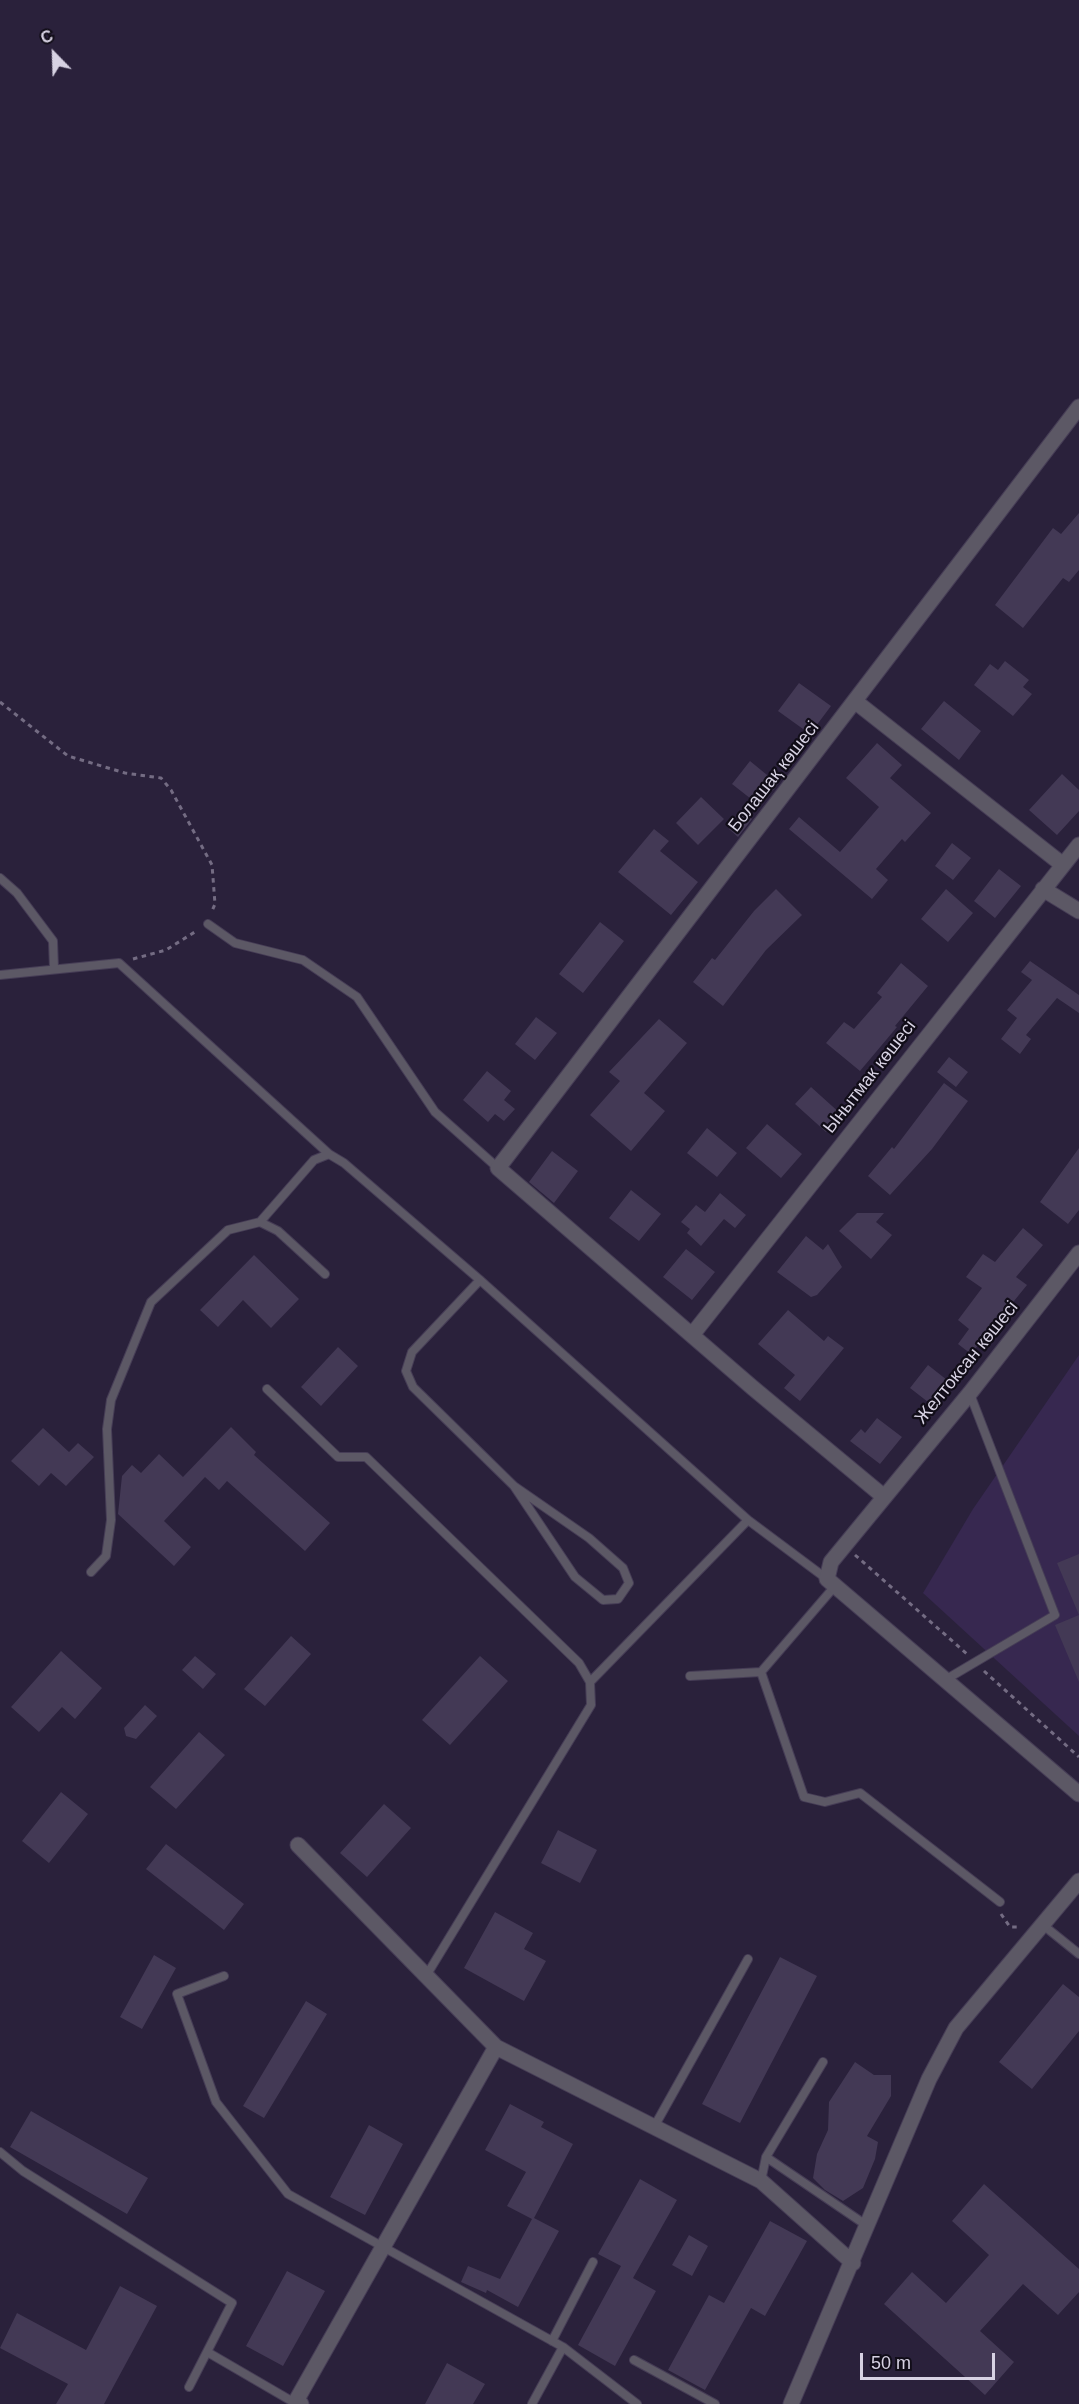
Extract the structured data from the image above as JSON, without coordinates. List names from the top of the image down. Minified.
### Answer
{"streets":{"street":["Болашақ көшесі","Ынытмак көшесі","Желтоксан көшесі"]},"scale_bar":"50 m","north":"top left"}
